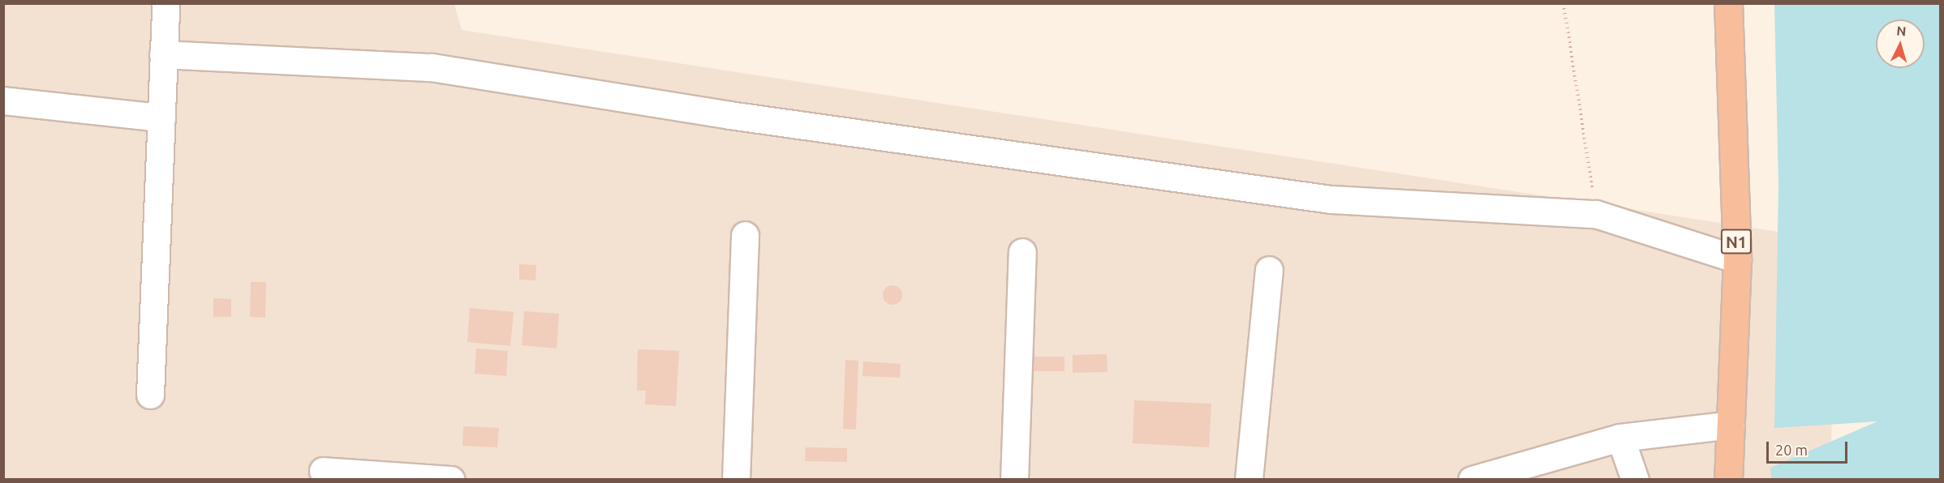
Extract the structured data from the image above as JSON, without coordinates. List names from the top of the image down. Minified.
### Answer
{"streets":{"highway":["N1"]},"scale_bar":"20 m","north":"top"}
